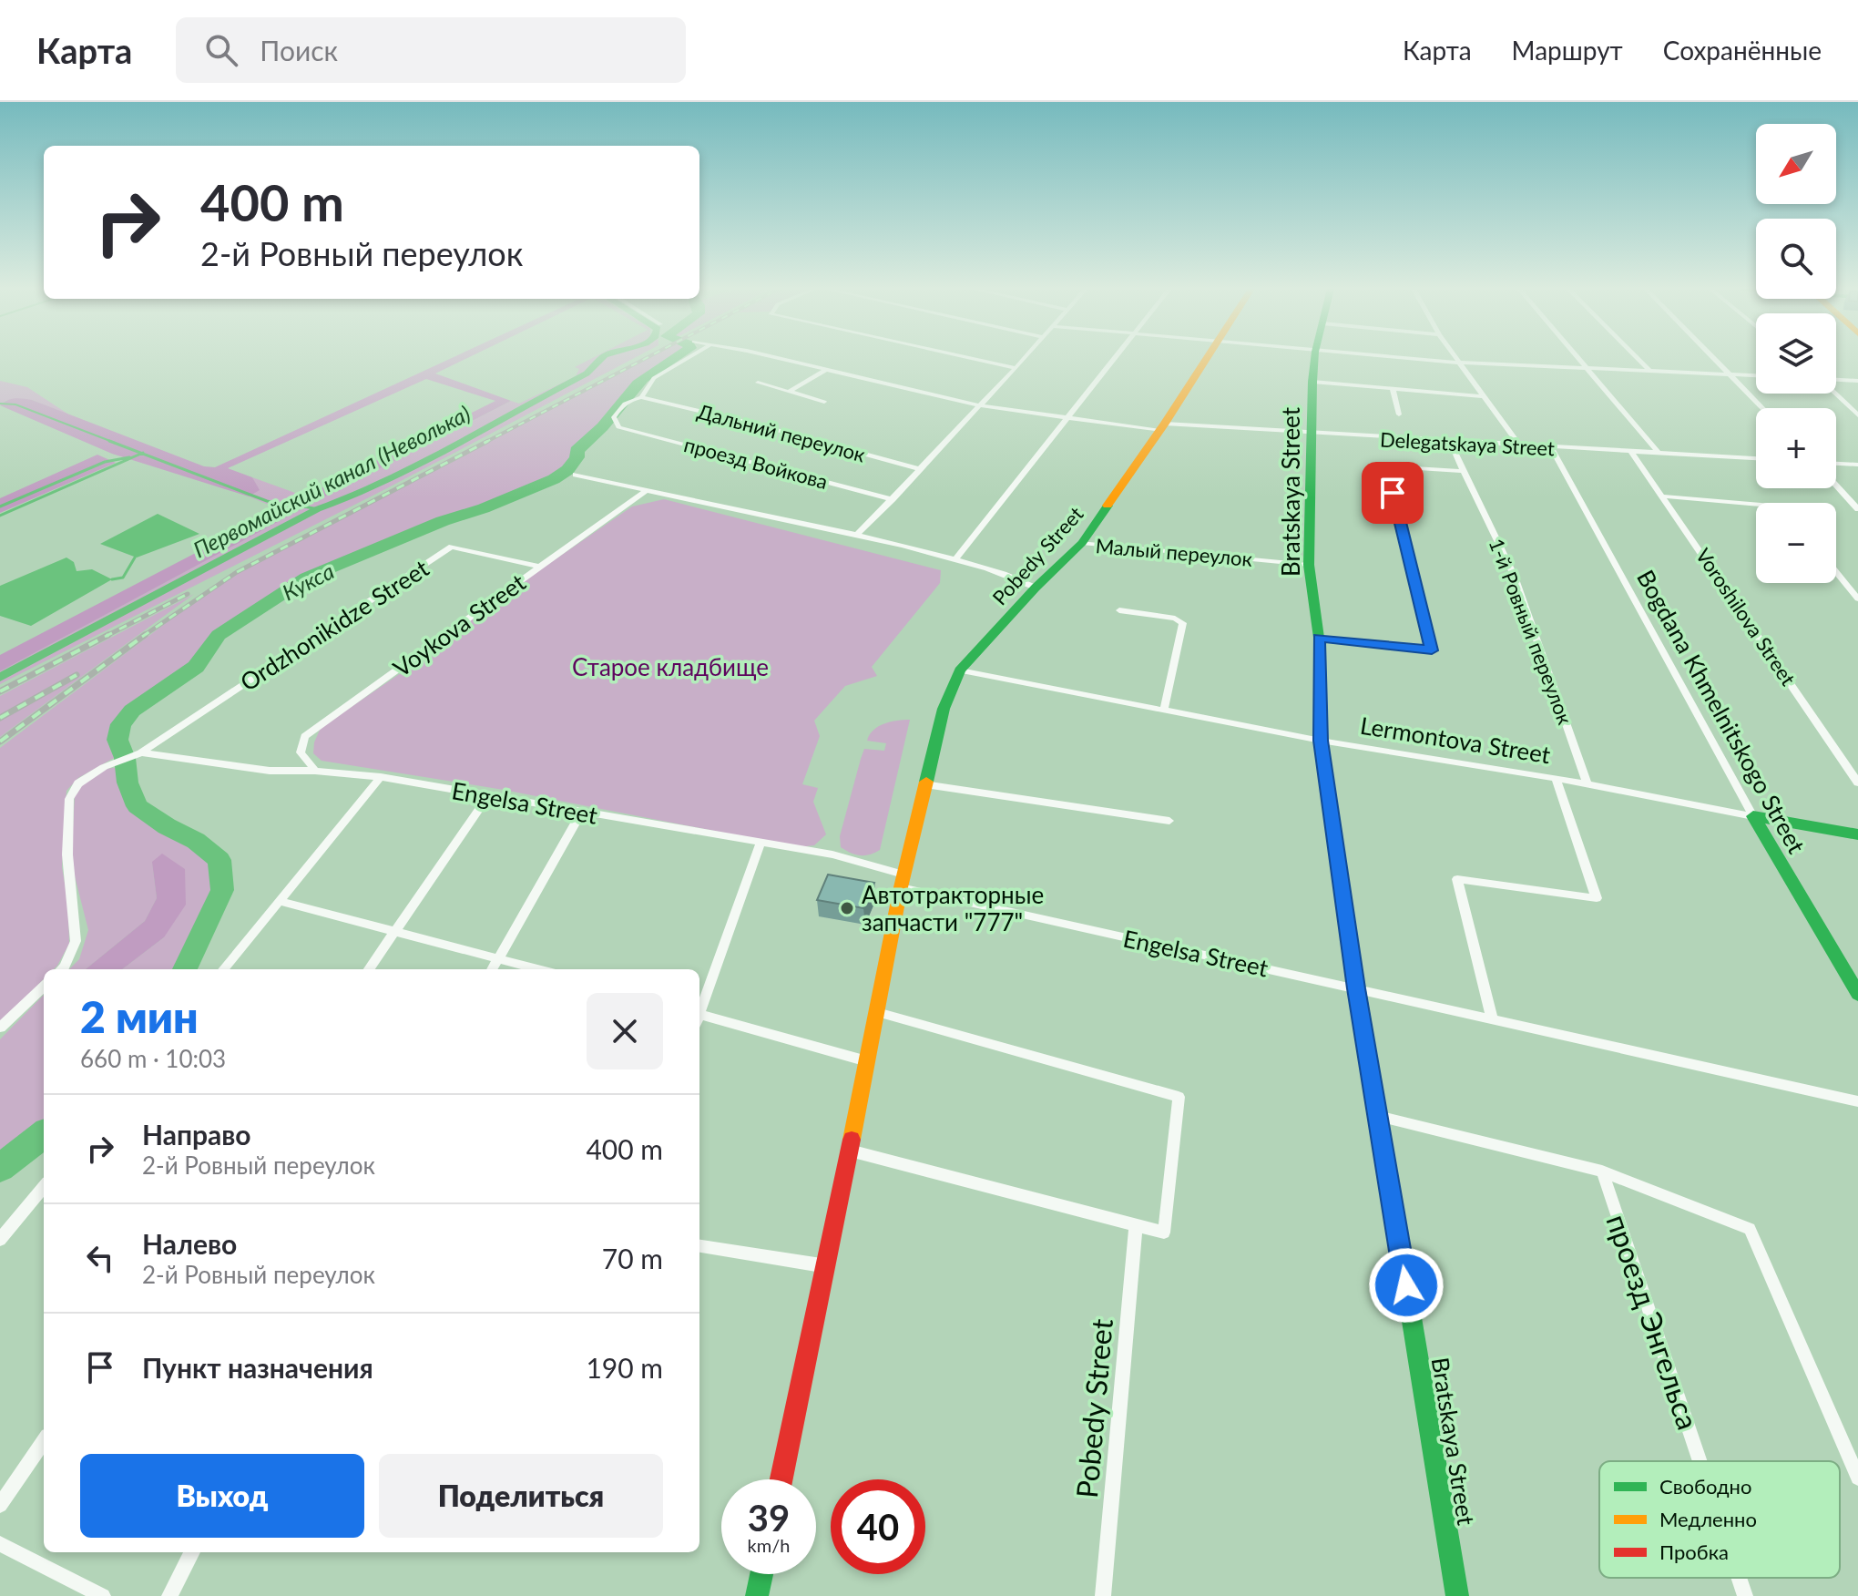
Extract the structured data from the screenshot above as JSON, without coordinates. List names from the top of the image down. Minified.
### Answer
{"streets":{"street":["Дальний переулок","Delegatskaya Street","проезд Войкова","Bratskaya Street","Малый переулок","Pobedy Street","Voroshilova Street","Ordzhonikidze Street","Voykova Street","1-й Ровный переулок","Bogdana Khmelnitskogo Street","Lermontova Street","Engelsa Street","проезд Энгельса"]},"crossings":[["Дальний переулок","проезд Войкова"],["Delegatskaya Street","Bratskaya Street"],["Delegatskaya Street","Pobedy Street"],["Delegatskaya Street","Voroshilova Street"],["Delegatskaya Street","1-й Ровный переулок"],["Delegatskaya Street","Bogdana Khmelnitskogo Street"],["Bratskaya Street","Малый переулок"],["Bratskaya Street","Lermontova Street"],["Bratskaya Street","Engelsa Street"],["Bratskaya Street","проезд Энгельса"],["Малый переулок","Pobedy Street"],["Pobedy Street","Lermontova Street"],["Pobedy Street","Engelsa Street"],["Ordzhonikidze Street","Voykova Street"],["Ordzhonikidze Street","Engelsa Street"],["Voykova Street","Engelsa Street"],["1-й Ровный переулок","Lermontova Street"],["Bogdana Khmelnitskogo Street","Lermontova Street"]],"water":["Первомайский канал (Неволька)","Кукса"],"parks":["Старое кладбище"],"places":["Автотракторные запчасти \"777\""],"legend":["Свободно","Медленно","Пробка"],"north":"bottom left","page":{"header":"Карта","search":"Поиск","nav":["Карта","Маршрут","Сохранённые"],"map_buttons":["+","−"],"turn":["400 m","2-й Ровный переулок"],"heading":["2 мин","660 m · 10:03"],"list":[{"name":"Направо","note":"2-й Ровный переулок","value":"400 m"},{"name":"Налево","note":"2-й Ровный переулок","value":"70 m"},{"name":"Пункт назначения","value":"190 m"}],"buttons":["Выход","Поделиться"],"speed":"39 km/h","limit":"40"}}
